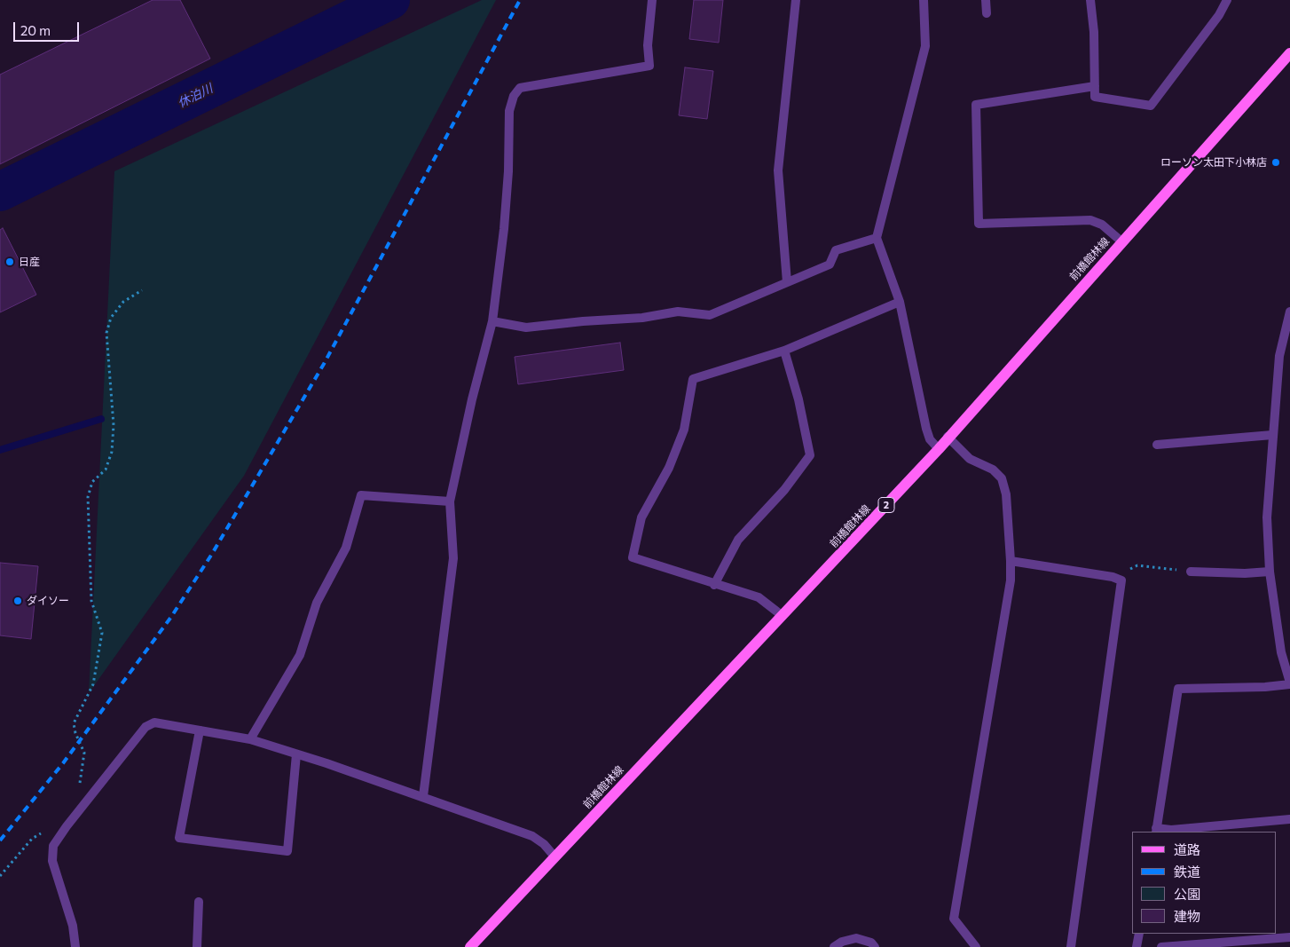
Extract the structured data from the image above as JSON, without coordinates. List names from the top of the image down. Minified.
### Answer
{"streets":{"main road":["前橋館林線","2"]},"water":["休泊川"],"places":["ローソン太田下小林店","日産","ダイソー"],"legend":["道路","鉄道","公園","建物"],"scale_bar":"20 m"}
